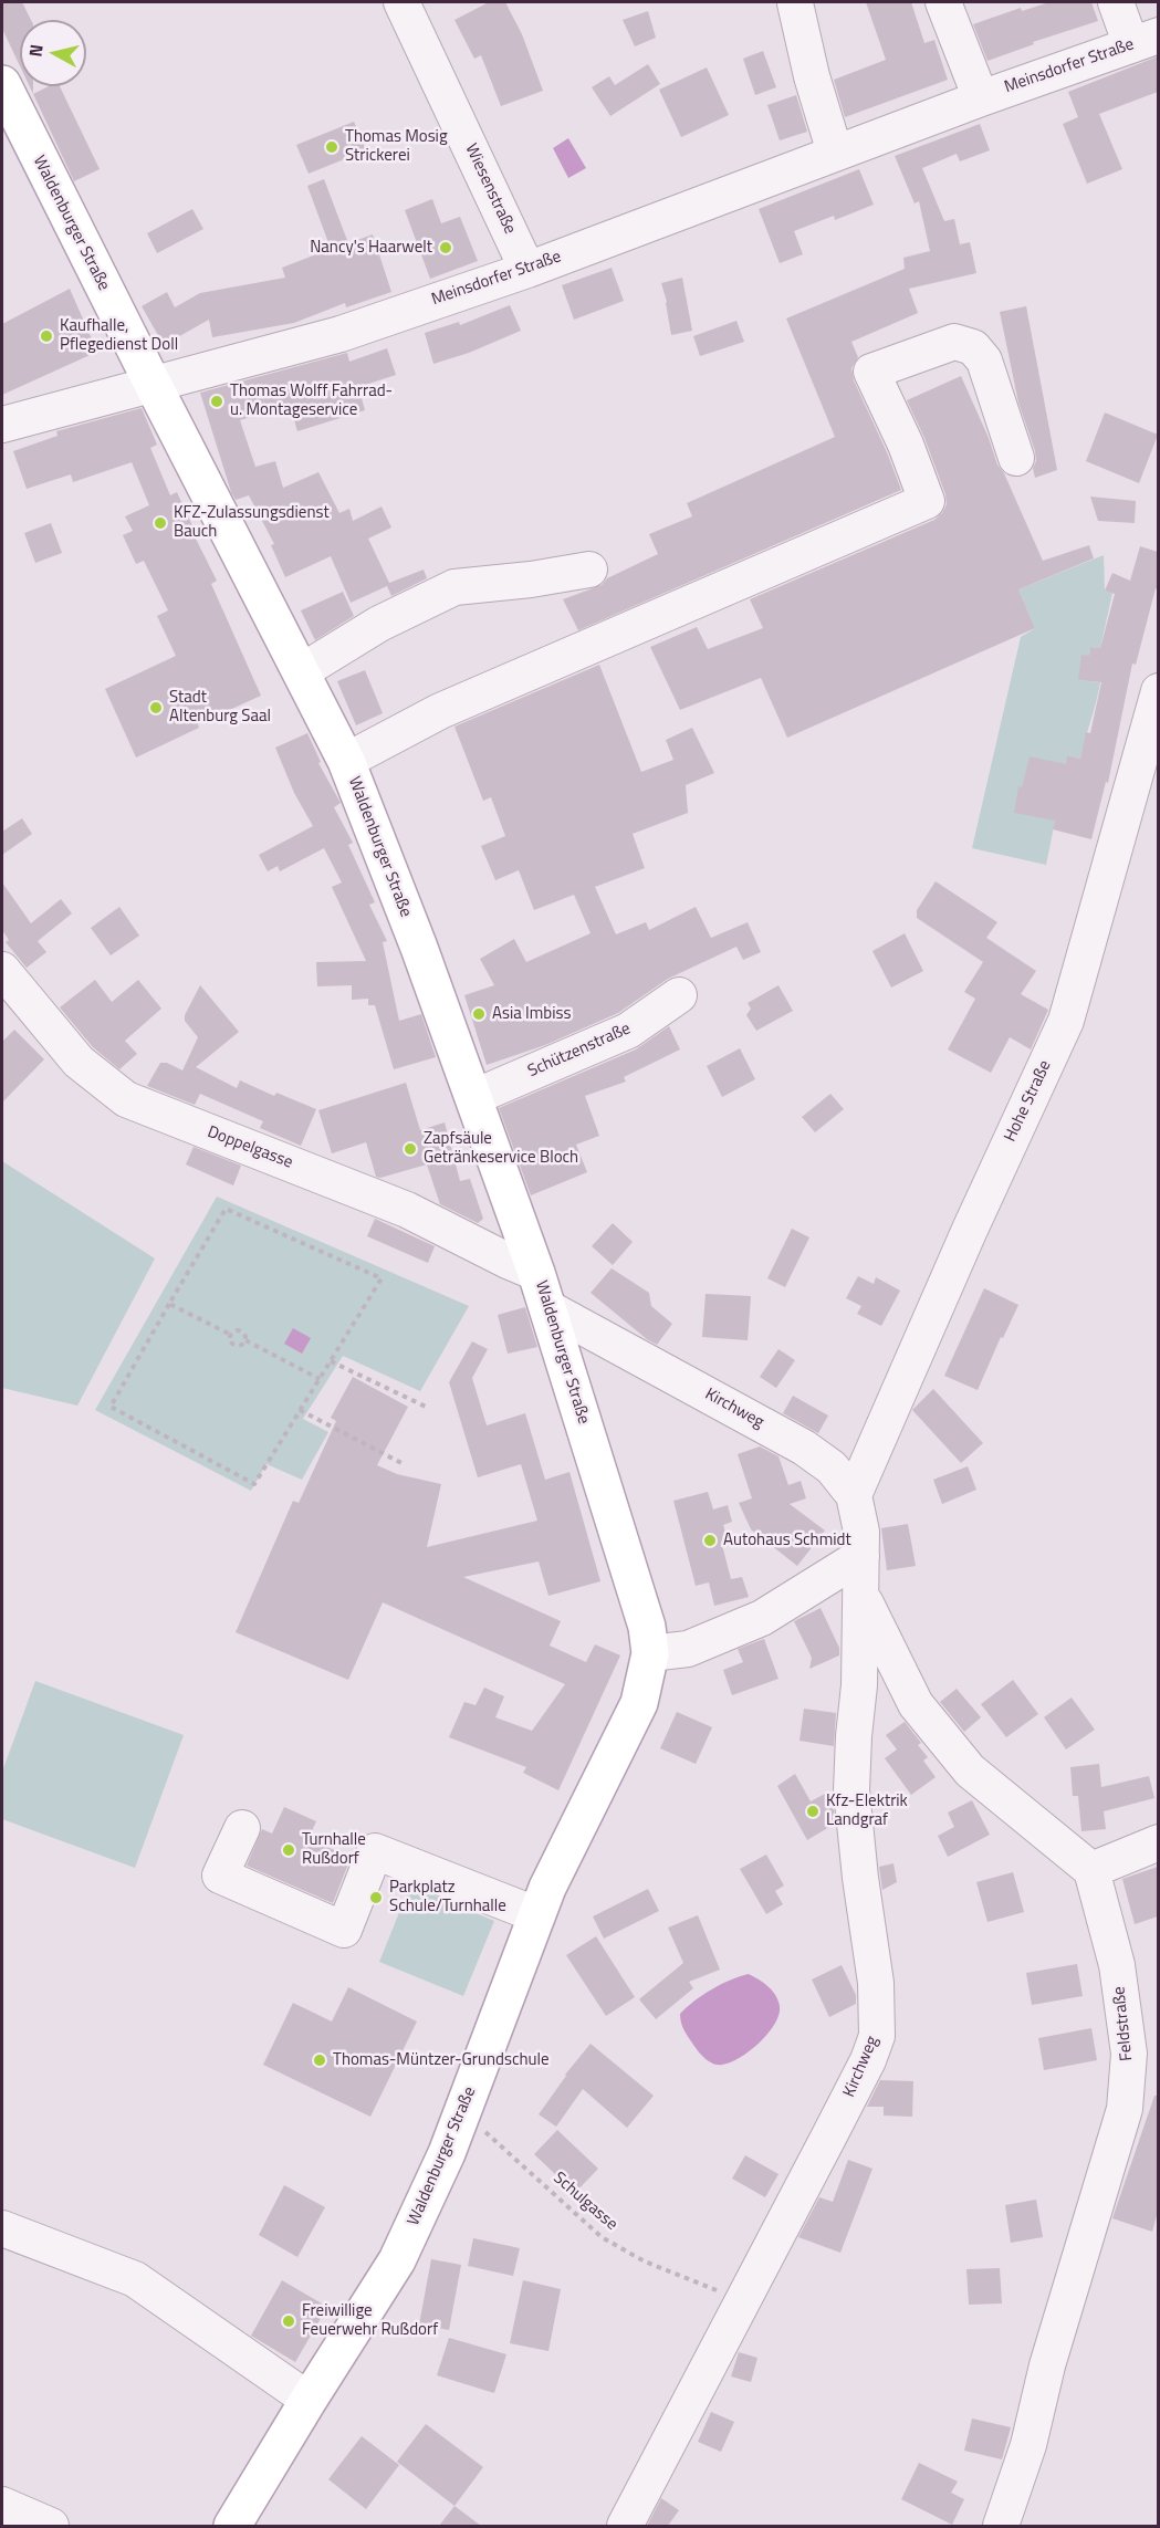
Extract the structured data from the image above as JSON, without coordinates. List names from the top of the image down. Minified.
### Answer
{"streets":{"main road":["Waldenburger Straße"],"street":["Meinsdorfer Straße","Wiesenstraße","Schützenstraße","Hohe Straße","Doppelgasse","Kirchweg","Feldstraße"],"path":["Schulgasse"]},"crossings":[["Meinsdorfer Straße","Wiesenstraße"],["Meinsdorfer Straße","Waldenburger Straße"],["Waldenburger Straße","Schützenstraße"],["Waldenburger Straße","Doppelgasse"],["Waldenburger Straße","Kirchweg"],["Waldenburger Straße","Schulgasse"],["Hohe Straße","Kirchweg"],["Kirchweg","Schulgasse"]],"places":["Thomas Mosig Strickerei","Nancy's Haarwelt","Kaufhalle, Pflegedienst Doll","Thomas Wolff Fahrrad- u. Montageservice","KFZ-Zulassungsdienst Bauch","Stadt Altenburg Saal","Asia Imbiss","Zapfsäule Getränkeservice Bloch","Autohaus Schmidt","Kfz-Elektrik Landgraf","Turnhalle Rußdorf","Parkplatz Schule/Turnhalle","Thomas-Müntzer-Grundschule","Freiwillige Feuerwehr Rußdorf"],"north":"left"}
